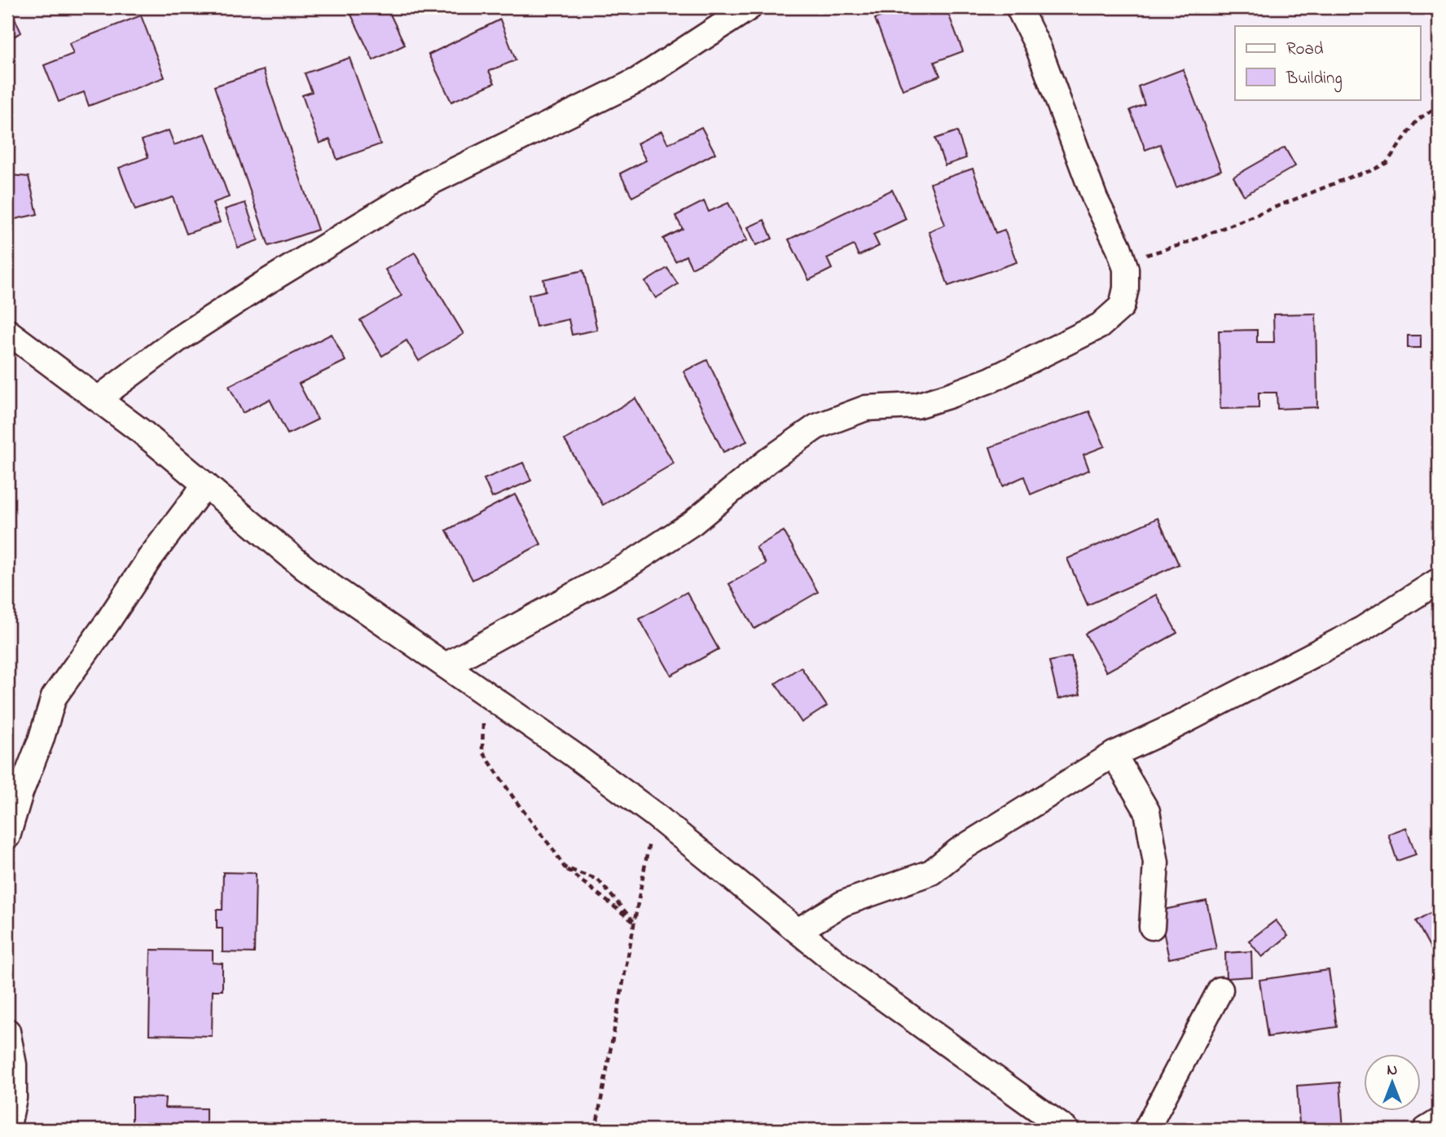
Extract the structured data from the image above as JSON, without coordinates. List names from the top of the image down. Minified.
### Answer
{"legend":["Road","Building"],"north":"top"}
